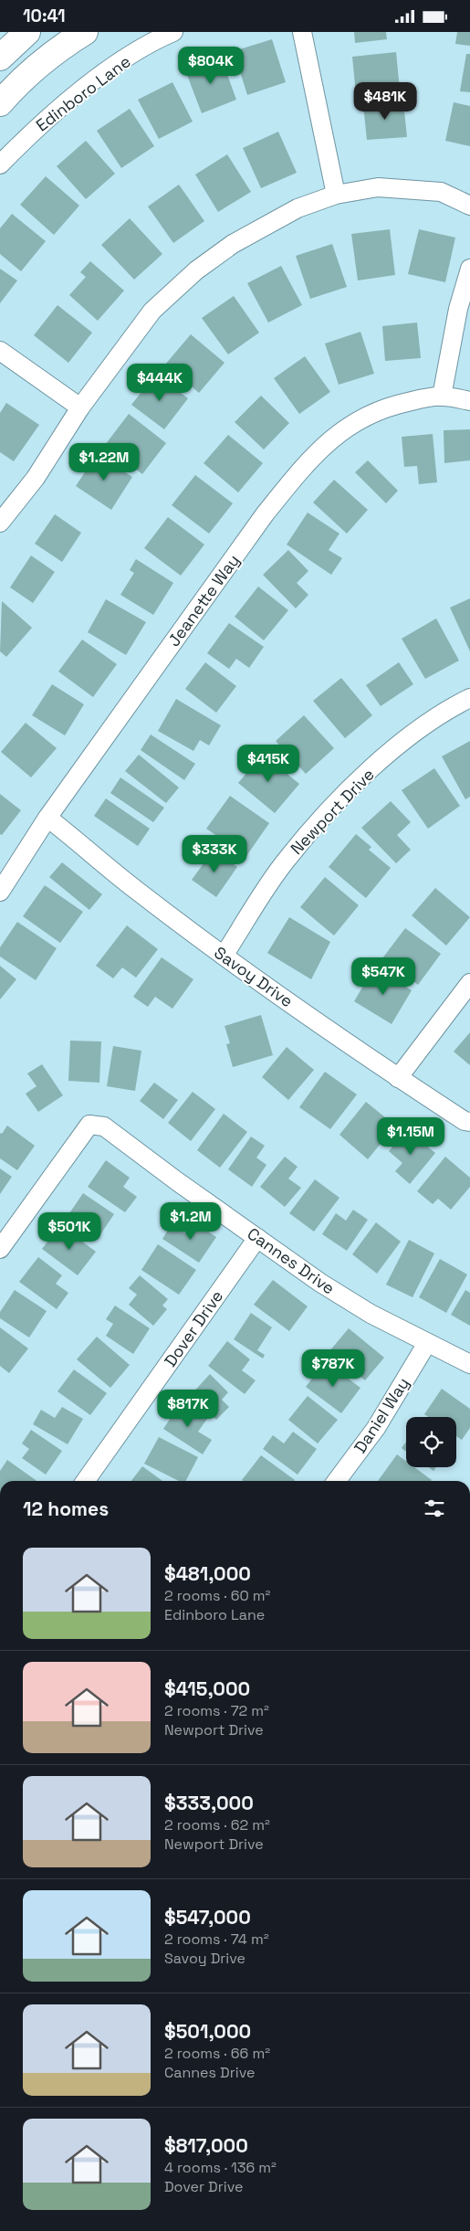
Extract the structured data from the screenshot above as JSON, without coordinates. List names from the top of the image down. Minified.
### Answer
{"streets":{"street":["Edinboro Lane","Jeanette Way","Newport Drive","Savoy Drive","Cannes Drive","Dover Drive","Daniel Way"]},"crossings":[["Jeanette Way","Savoy Drive"],["Newport Drive","Savoy Drive"],["Cannes Drive","Dover Drive"],["Cannes Drive","Daniel Way"]],"page":{"status":"10:41","price":["$804K","$481K","$444K","$1.22M","$415K","$333K","$547K","$1.15M","$1.2M","$501K","$787K","$817K"],"heading":"12 homes","list":[{"name":"$481,000","note":"2 rooms · 60 m² · Edinboro Lane"},{"name":"$415,000","note":"2 rooms · 72 m² · Newport Drive"},{"name":"$333,000","note":"2 rooms · 62 m² · Newport Drive"},{"name":"$547,000","note":"2 rooms · 74 m² · Savoy Drive"},{"name":"$501,000","note":"2 rooms · 66 m² · Cannes Drive"},{"name":"$817,000","note":"4 rooms · 136 m² · Dover Drive"}]}}
